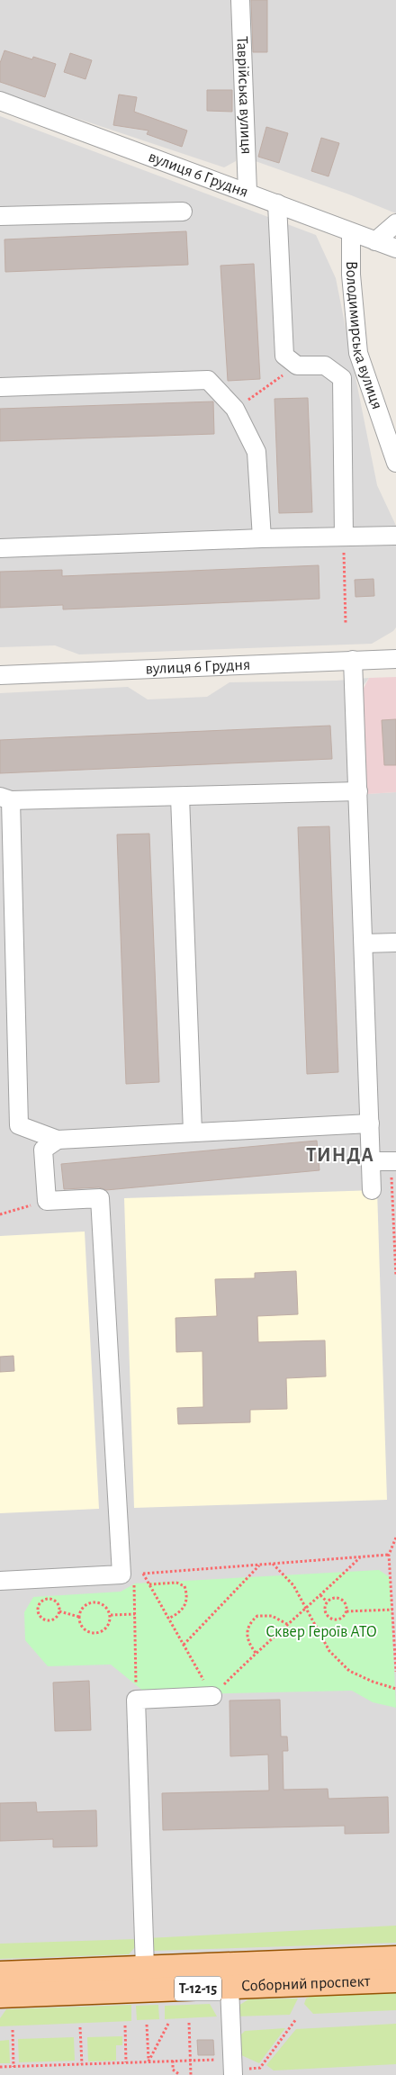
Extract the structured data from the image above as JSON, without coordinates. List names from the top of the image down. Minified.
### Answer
{"streets":{"main road":["Соборний проспект","Т-12-15"],"street":["Таврійська вулиця","вулиця 6 Грудня","Володимирська вулиця"]},"crossings":[["Таврійська вулиця","вулиця 6 Грудня"],["вулиця 6 Грудня","Володимирська вулиця"]],"districts":["ТИНДА"],"parks":["Сквер Героїв АТО"]}
